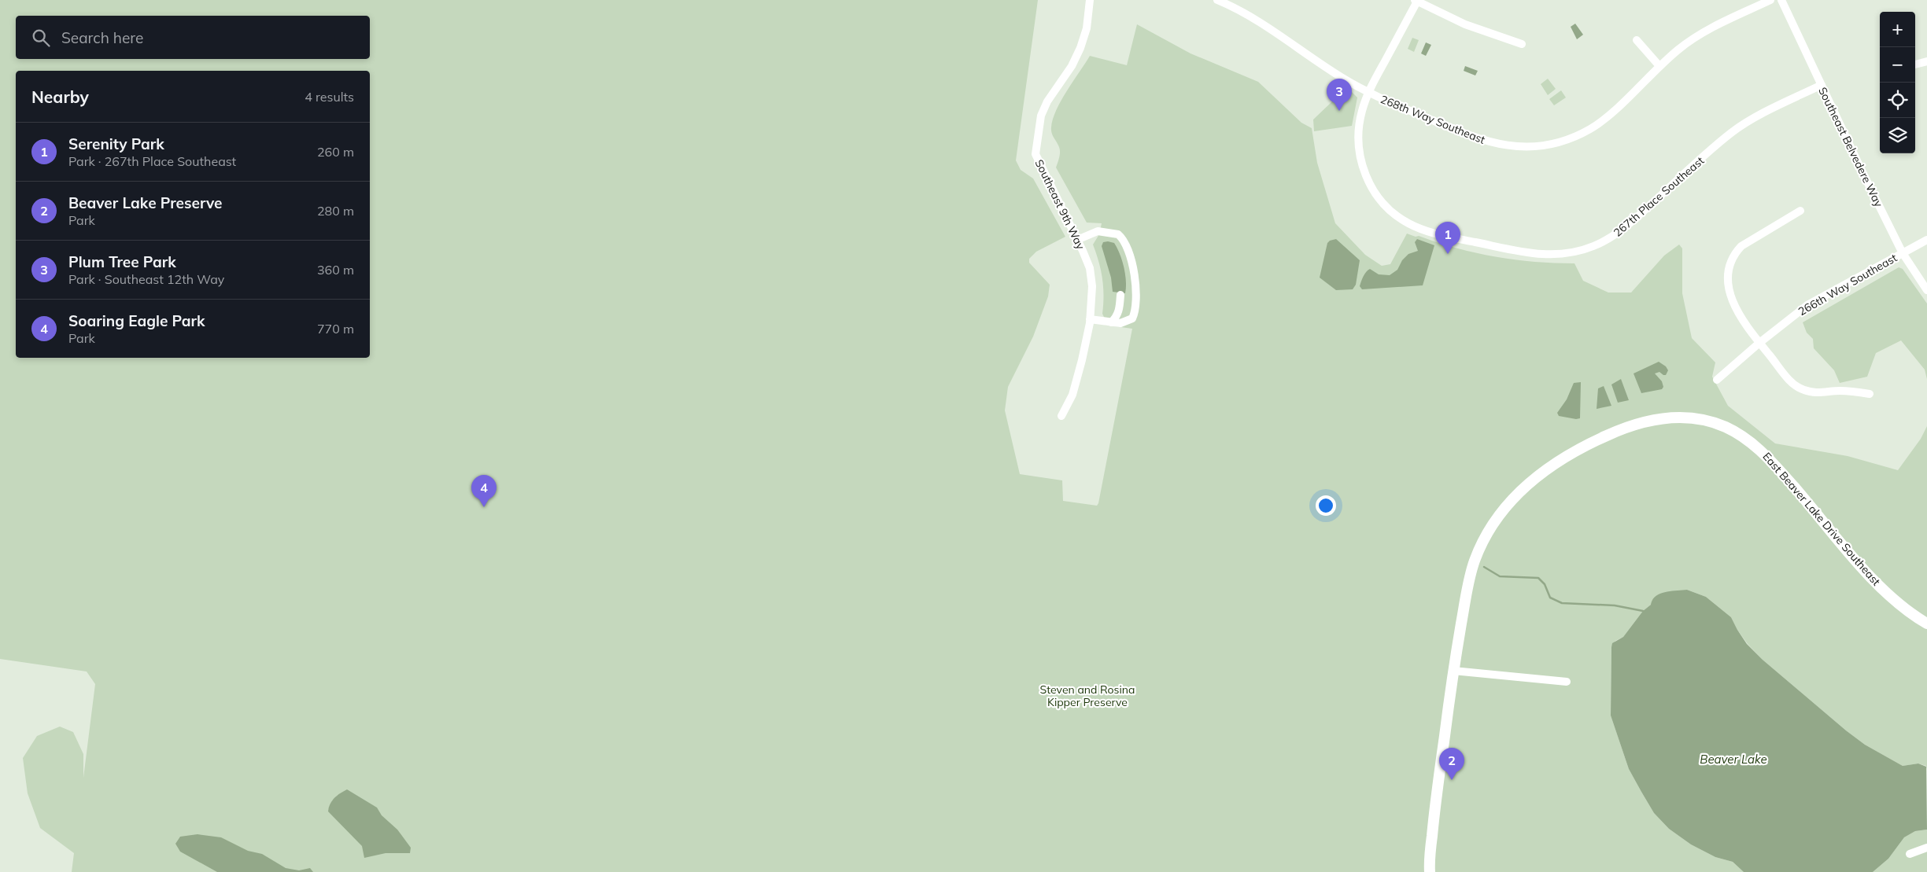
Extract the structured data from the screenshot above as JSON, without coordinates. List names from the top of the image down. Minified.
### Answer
{"streets":{"street":["268th Way Southeast","Southeast Belvedere Way","267th Place Southeast","Southeast 9th Way","266th Way Southeast","East Beaver Lake Drive Southeast"]},"crossings":[["268th Way Southeast","267th Place Southeast"],["Southeast Belvedere Way","267th Place Southeast"],["Southeast Belvedere Way","266th Way Southeast"]],"water":["Beaver Lake"],"parks":["Steven and Rosina Kipper Preserve"],"page":{"map_buttons":["+","−"],"search":"Search here","heading":["Nearby","4 results"],"pins":["3","1","4","2"],"list":[{"mark":"1","name":"Serenity Park","note":"Park · 267th Place Southeast","value":"260 m"},{"mark":"2","name":"Beaver Lake Preserve","note":"Park","value":"280 m"},{"mark":"3","name":"Plum Tree Park","note":"Park · Southeast 12th Way","value":"360 m"},{"mark":"4","name":"Soaring Eagle Park","note":"Park","value":"770 m"}]}}
